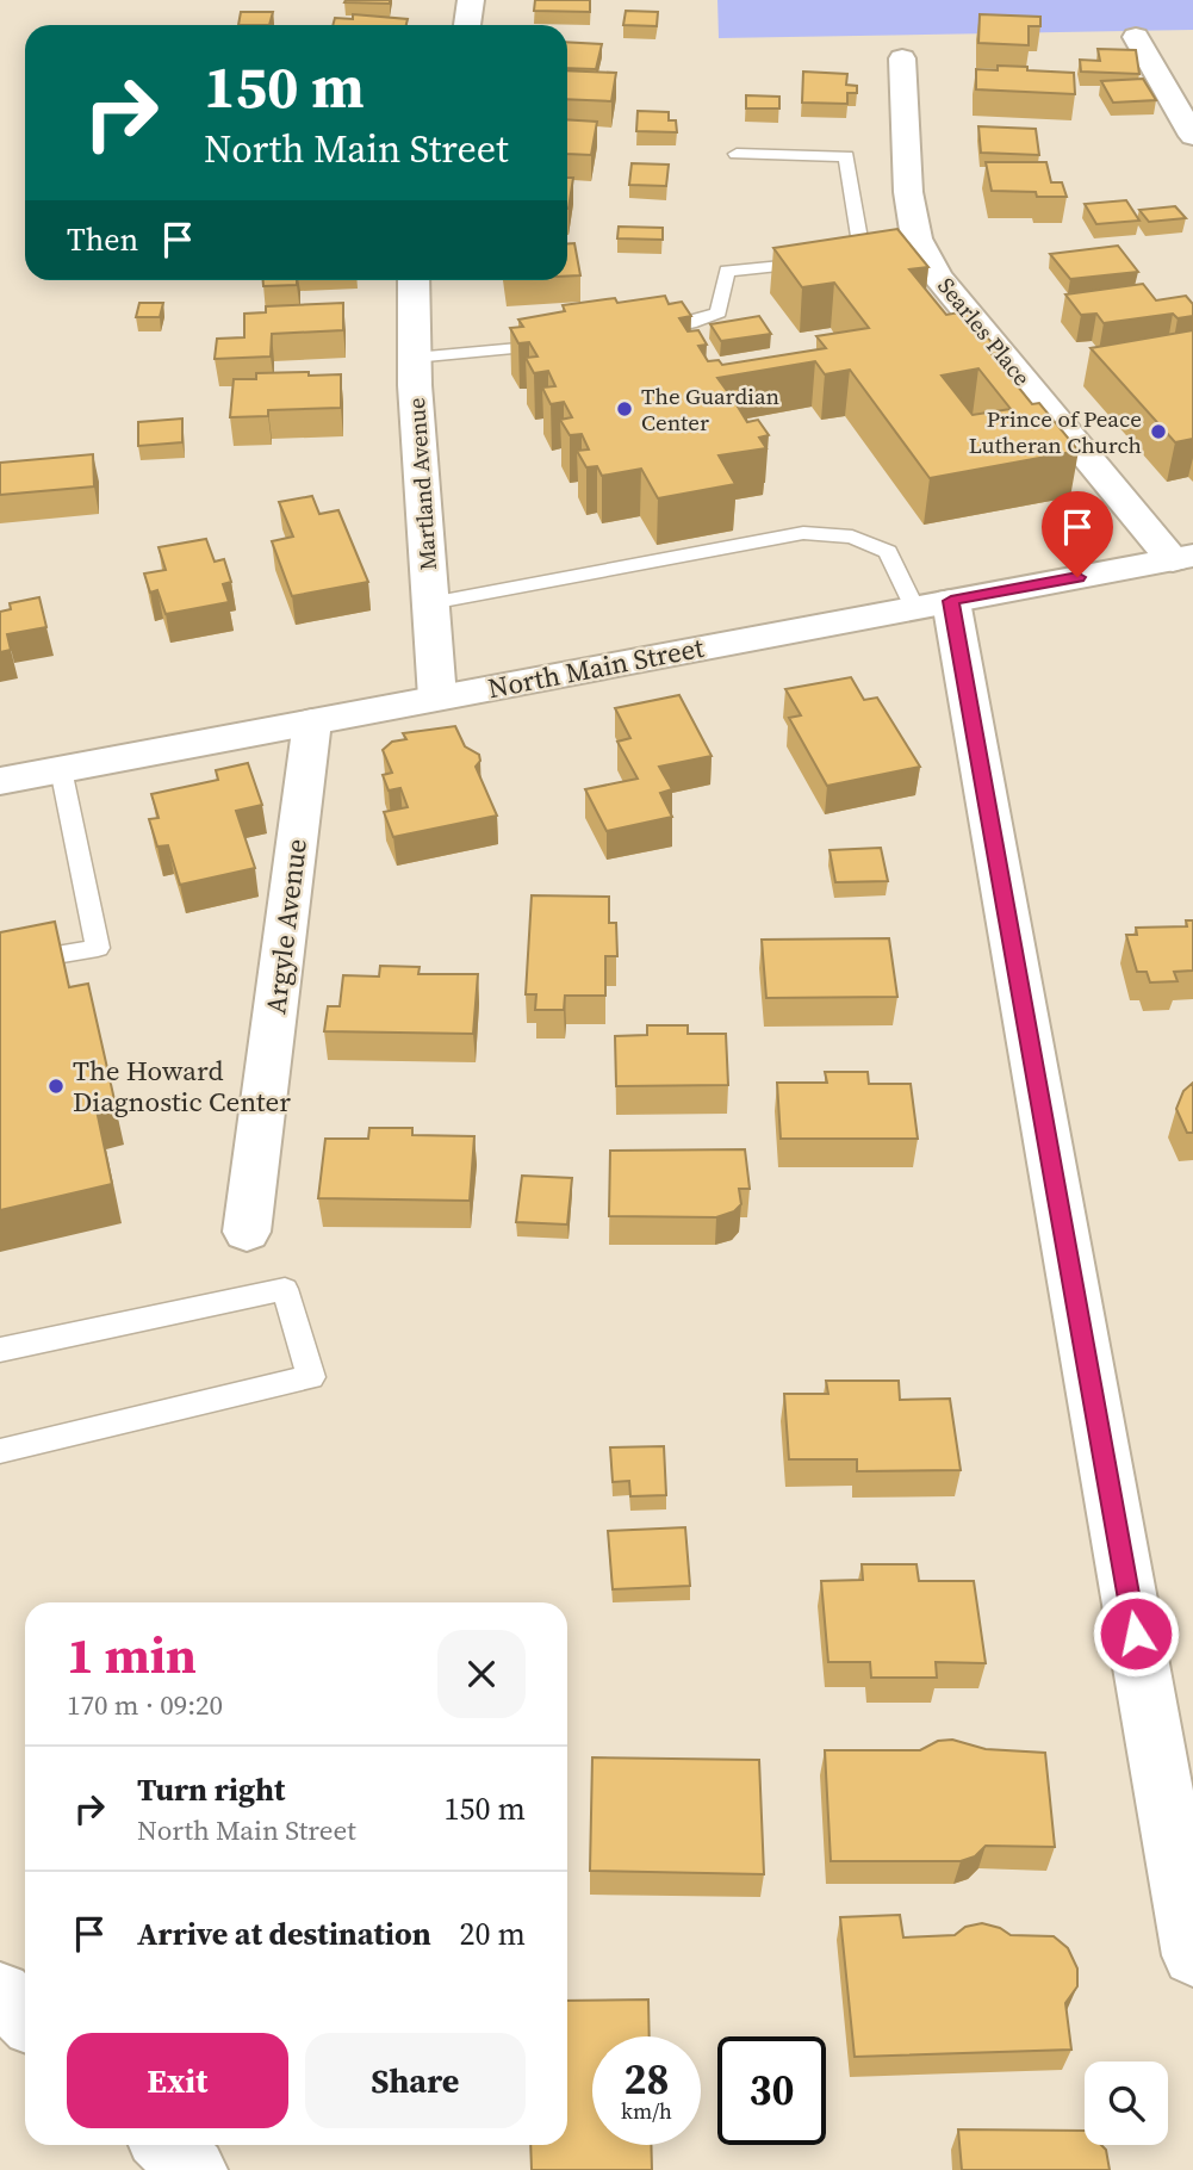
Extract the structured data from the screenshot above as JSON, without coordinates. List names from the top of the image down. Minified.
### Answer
{"streets":{"street":["Searles Place","Martland Avenue","North Main Street","Argyle Avenue"]},"crossings":[["Searles Place","North Main Street"],["Martland Avenue","North Main Street"],["North Main Street","Argyle Avenue"]],"places":["The Guardian Center","Prince of Peace Lutheran Church","The Howard Diagnostic Center"],"page":{"turn":["150 m","North Main Street"],"then":"Then","heading":["1 min","170 m · 09:20"],"list":[{"name":"Turn right","note":"North Main Street","value":"150 m"},{"name":"Arrive at destination","value":"20 m"}],"buttons":["Exit","Share"],"speed":"28 km/h","limit":"30"}}
